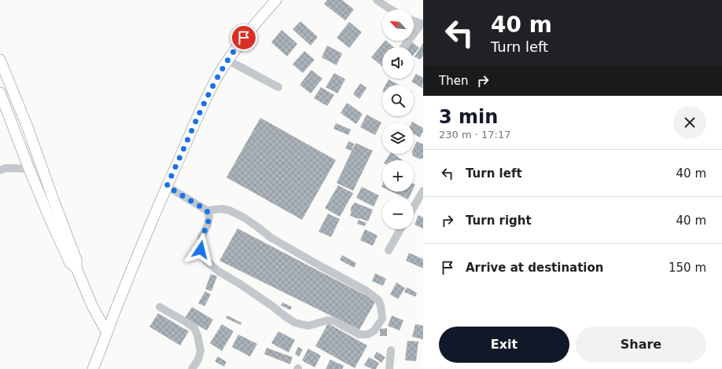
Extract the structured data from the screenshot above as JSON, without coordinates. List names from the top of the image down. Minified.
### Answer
{"north":"top left","page":{"turn":["40 m","Turn left"],"map_buttons":["+","−"],"then":"Then","heading":["3 min","230 m · 17:17"],"list":[{"name":"Turn left","value":"40 m"},{"name":"Turn right","value":"40 m"},{"name":"Arrive at destination","value":"150 m"}],"buttons":["Exit","Share"]}}
